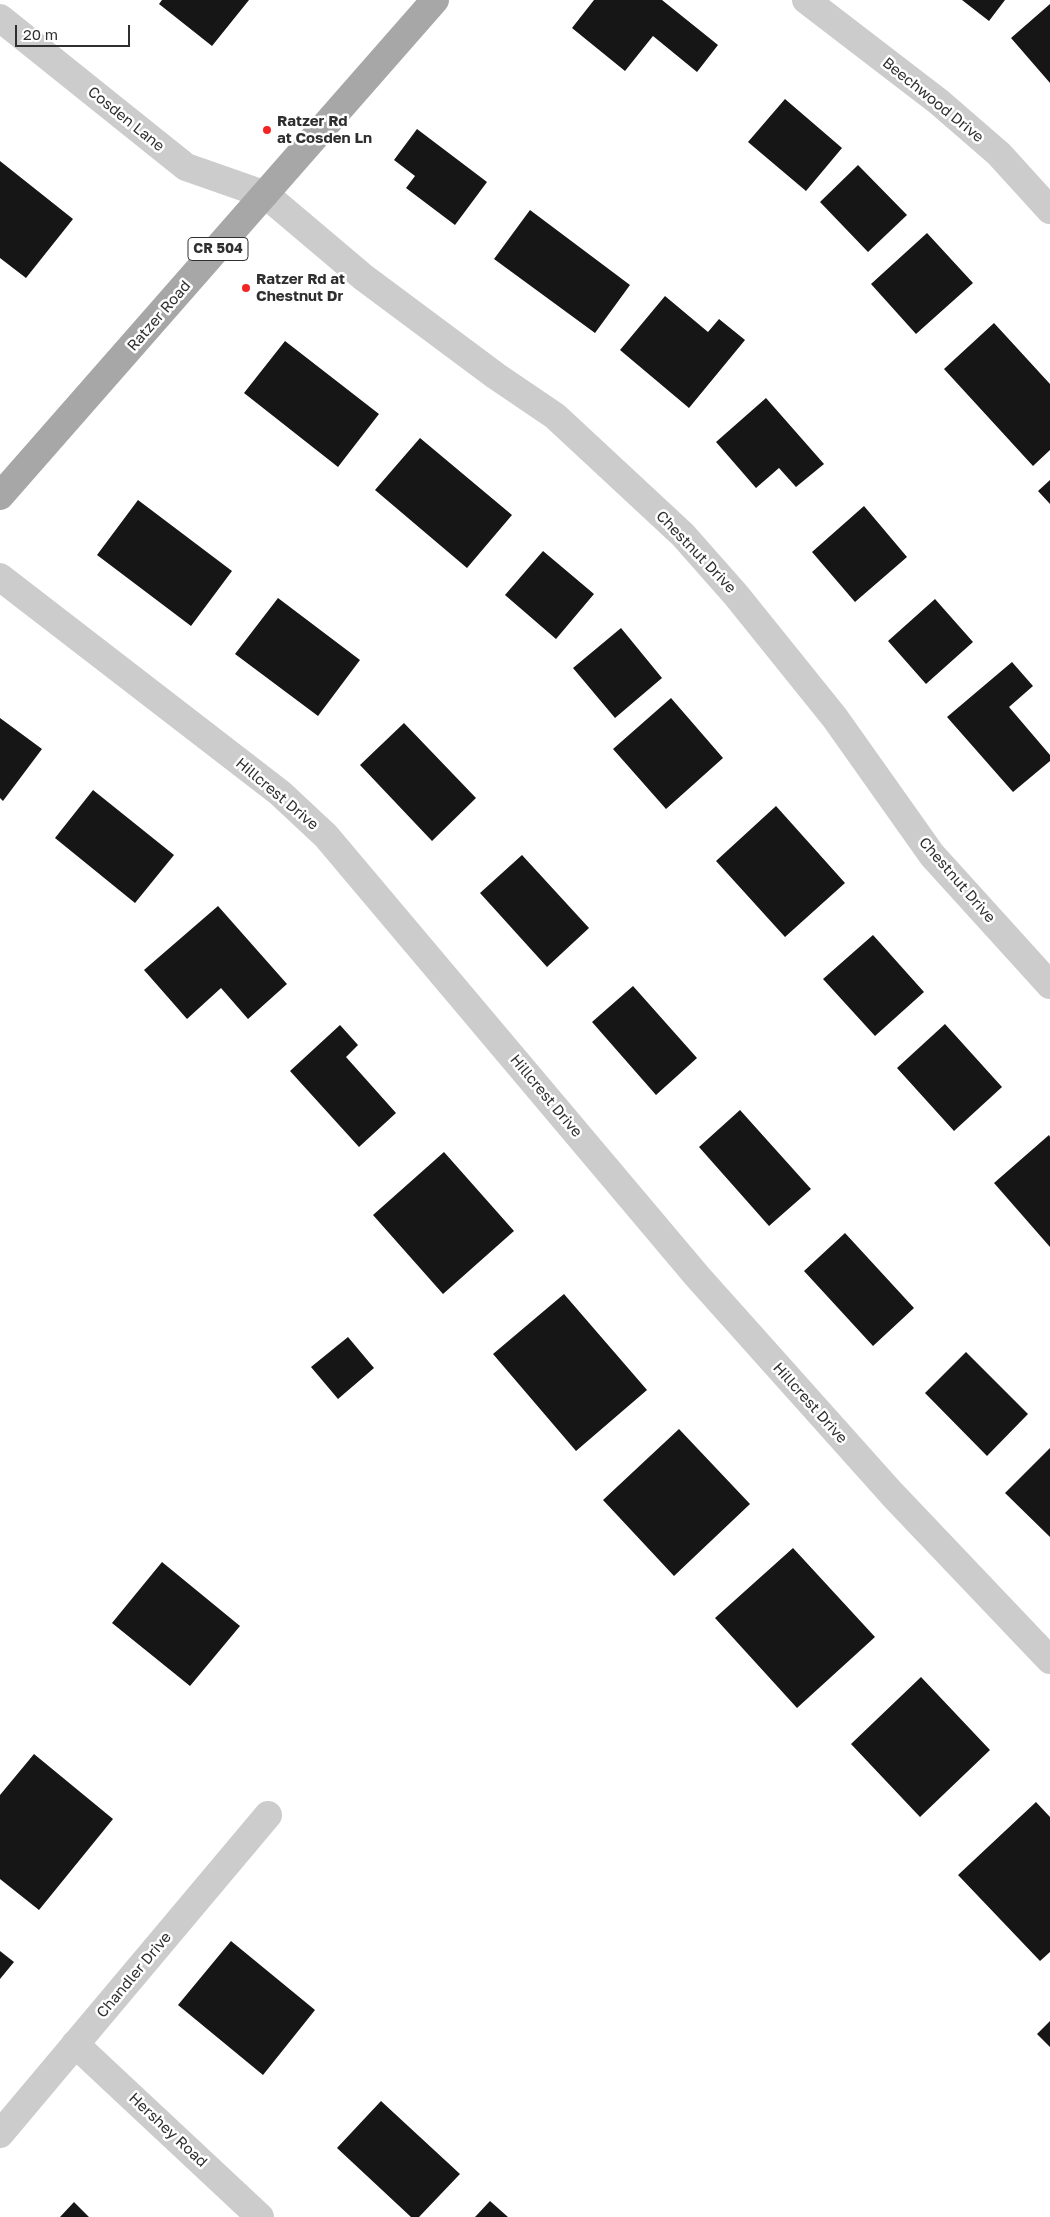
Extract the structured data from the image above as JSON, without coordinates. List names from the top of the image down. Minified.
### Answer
{"streets":{"main road":["CR 504","Ratzer Road"],"street":["Beechwood Drive","Cosden Lane","Chestnut Drive","Hillcrest Drive","Chandler Drive","Hershey Road"]},"crossings":[["Cosden Lane","Ratzer Road"],["Cosden Lane","Chestnut Drive"],["Ratzer Road","Chestnut Drive"],["Chandler Drive","Hershey Road"]],"places":["Ratzer Rd at Cosden Ln","Ratzer Rd at Chestnut Dr"],"scale_bar":"20 m"}
